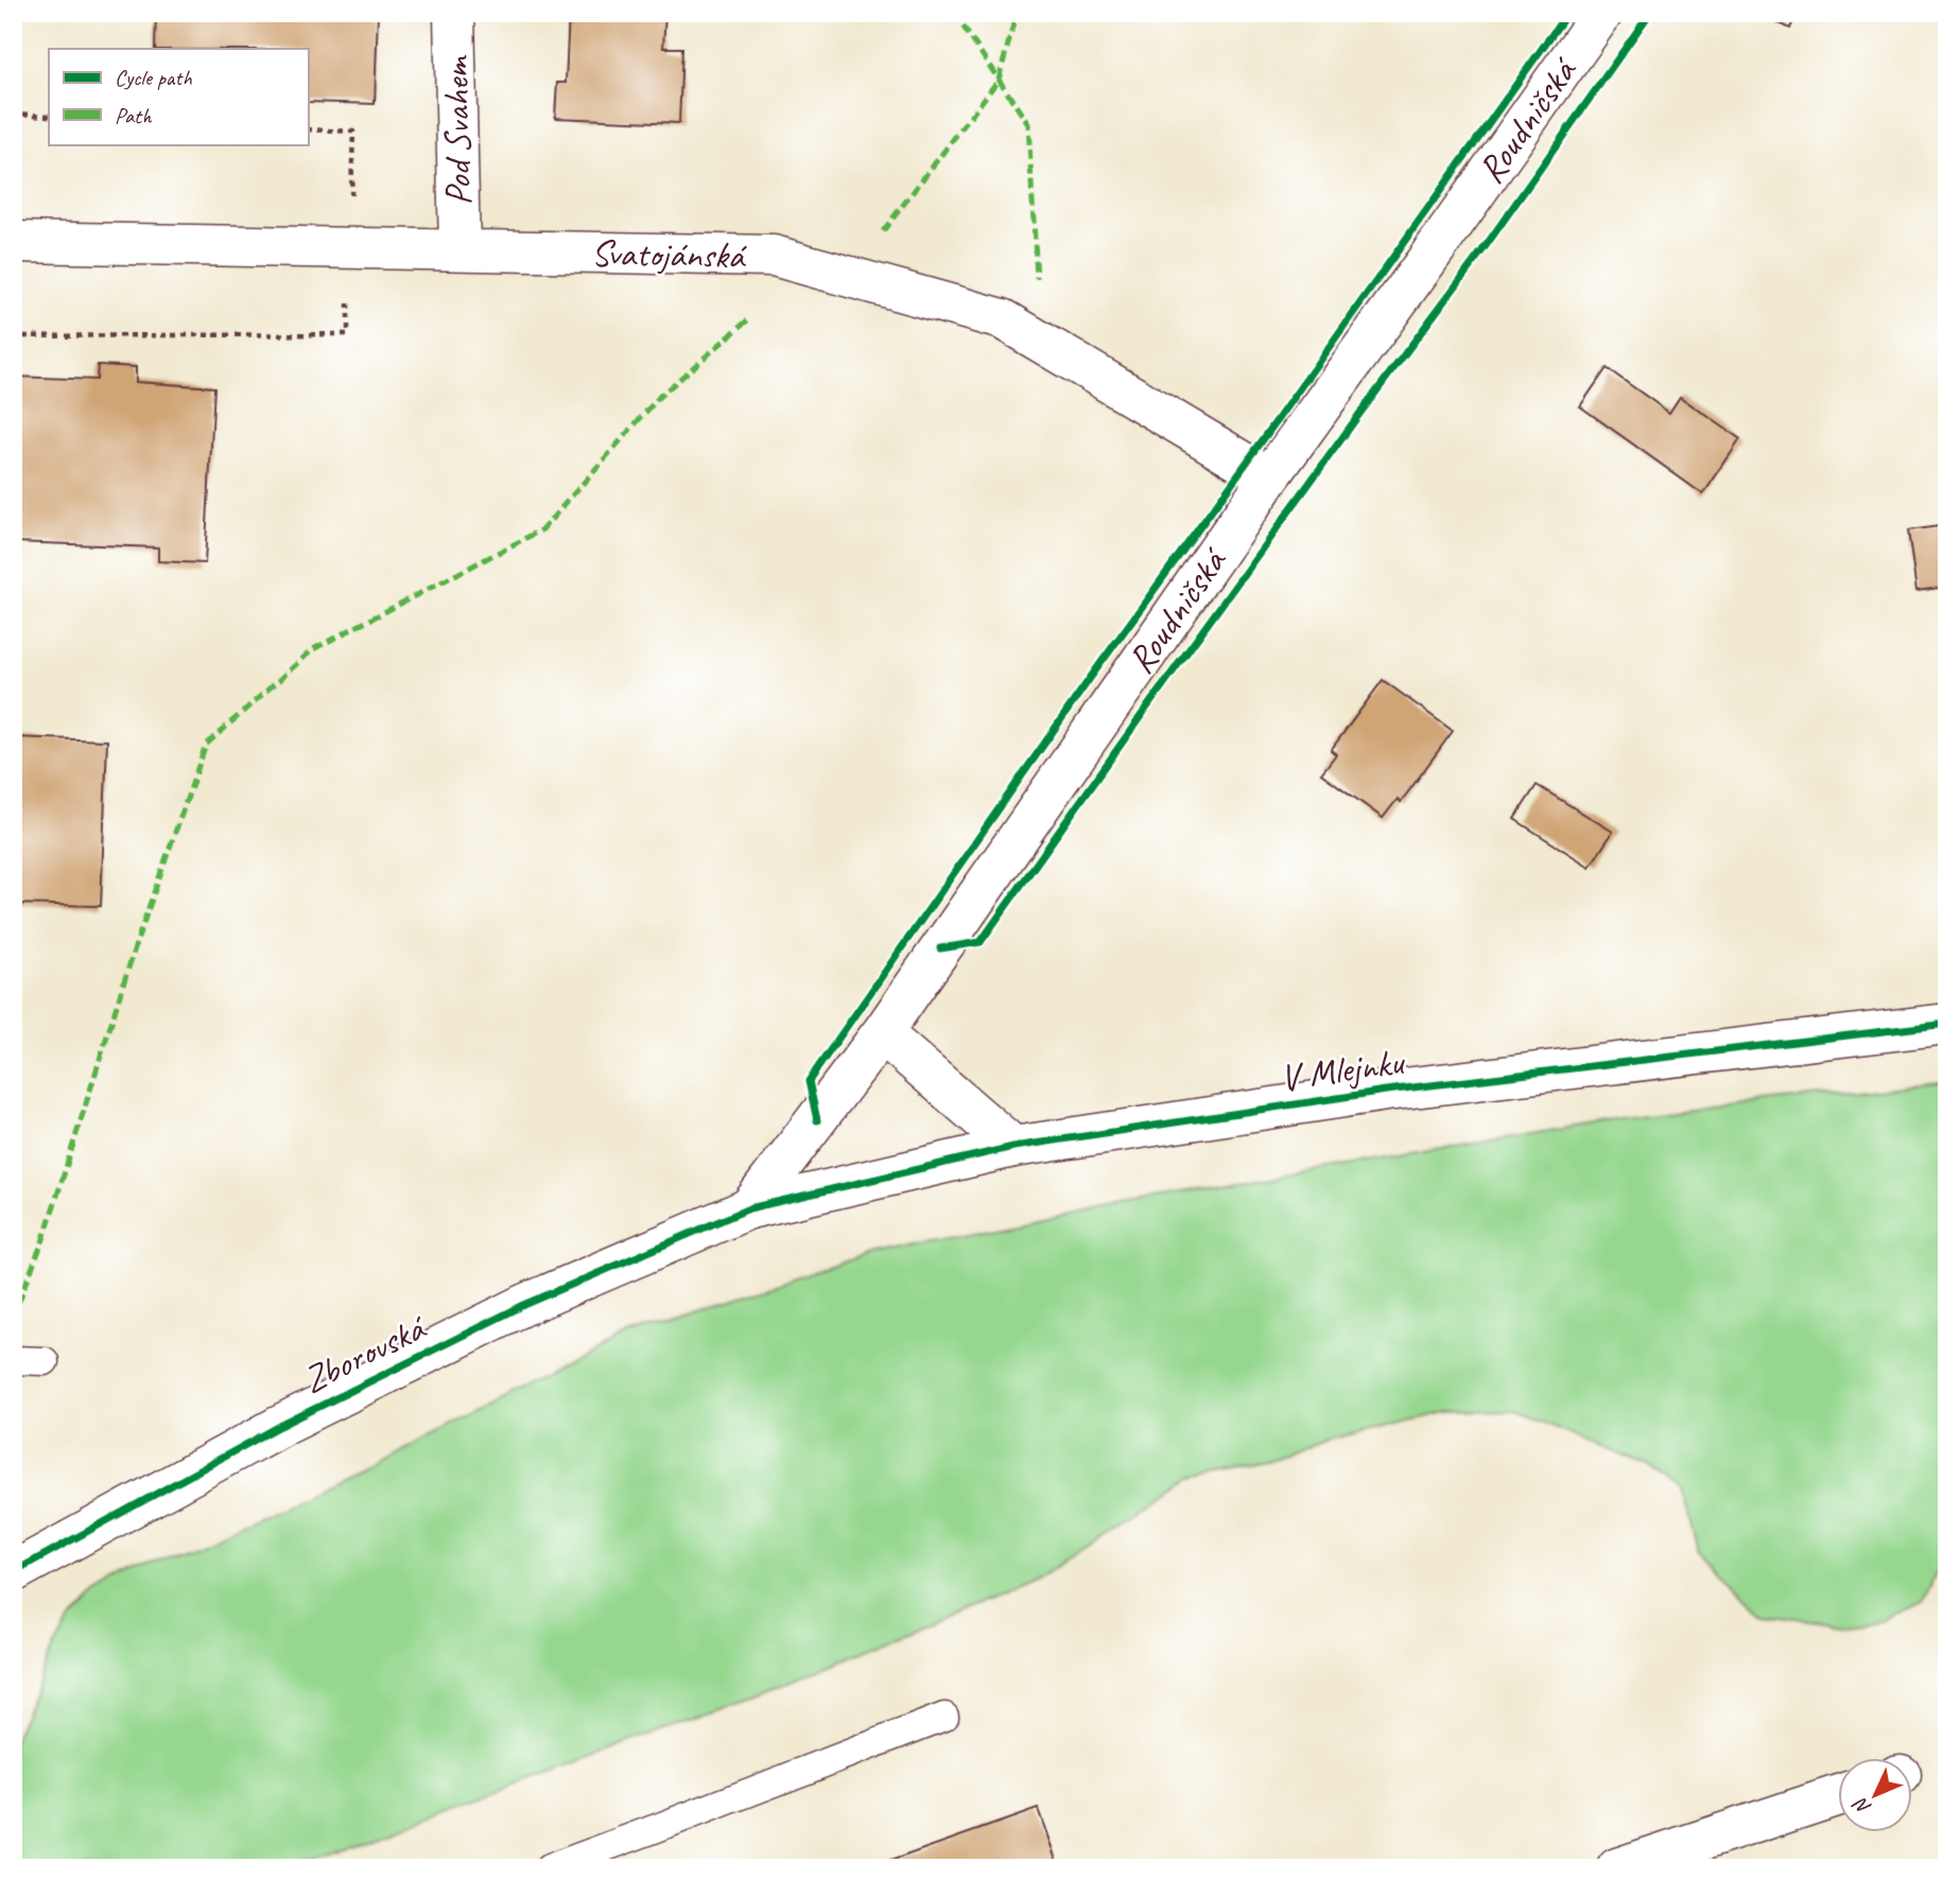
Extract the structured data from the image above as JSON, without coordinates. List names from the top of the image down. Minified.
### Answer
{"streets":{"street":["Roudničská","Pod Svahem","Svatojánská","V Mlejnku","Zborovská"]},"crossings":[["Roudničská","Svatojánská"],["Roudničská","V Mlejnku"],["Roudničská","Zborovská"],["Pod Svahem","Svatojánská"],["V Mlejnku","Zborovská"]],"legend":["Cycle path","Path"],"north":"bottom left"}
